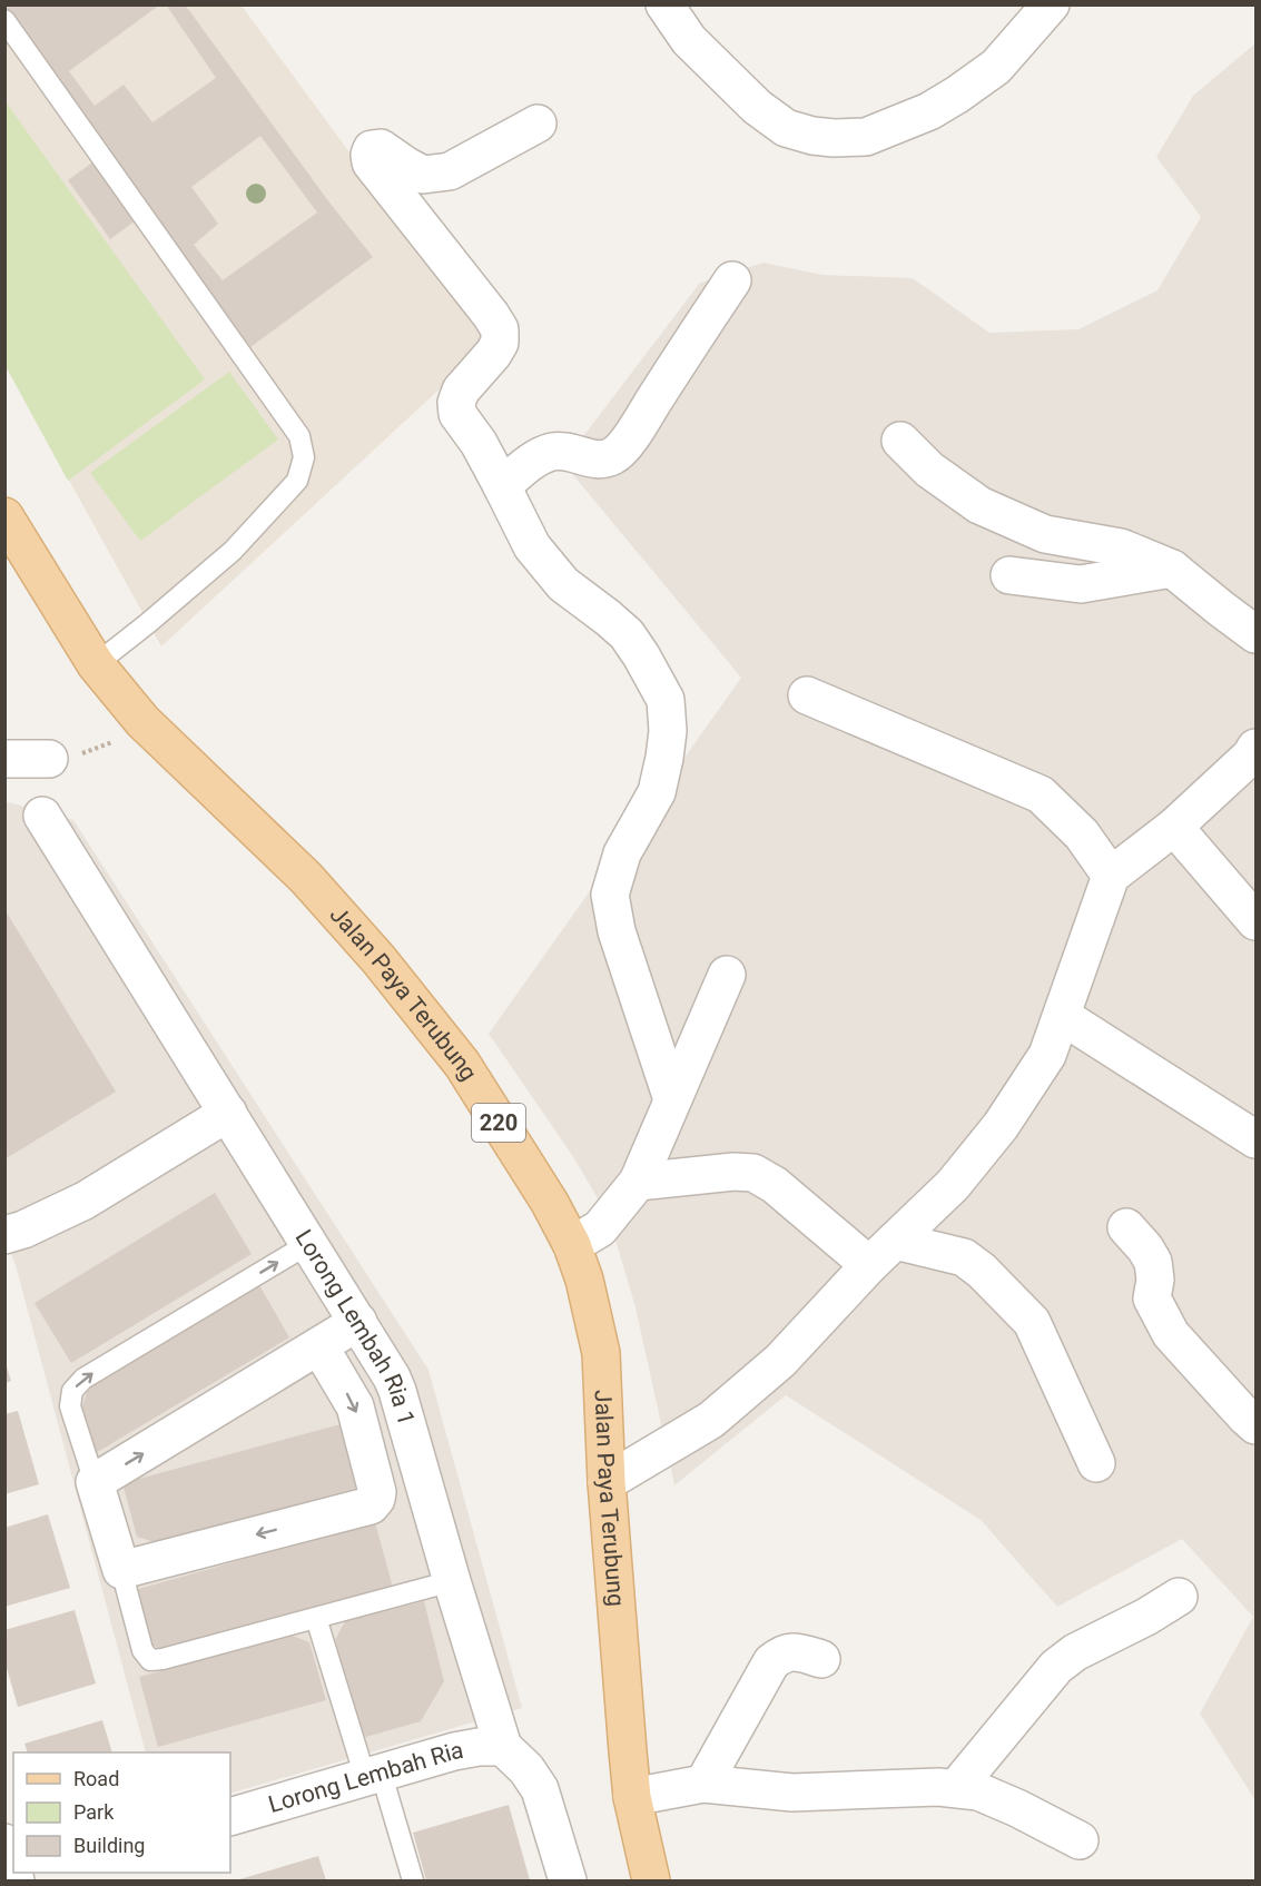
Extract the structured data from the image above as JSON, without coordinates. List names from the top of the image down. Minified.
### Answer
{"streets":{"main road":["Jalan Paya Terubung","220"],"street":["Lorong Lembah Ria 1","Lorong Lembah Ria"]},"crossings":[["Lorong Lembah Ria 1","Lorong Lembah Ria"]],"legend":["Road","Park","Building"]}
